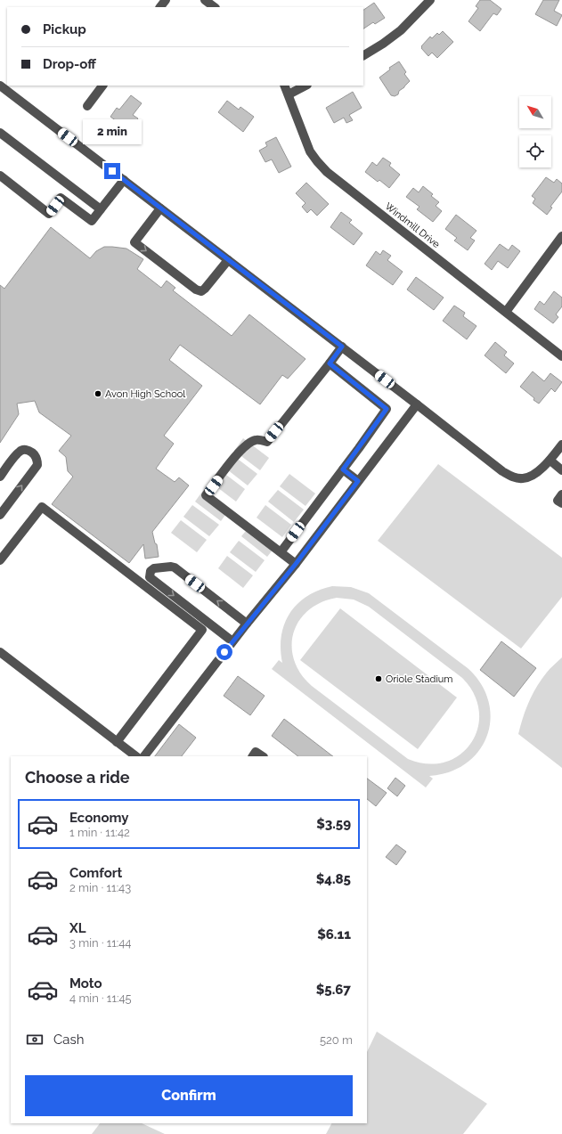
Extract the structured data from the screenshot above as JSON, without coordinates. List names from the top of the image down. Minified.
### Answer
{"streets":{"street":["Windmill Drive"]},"places":["Avon High School","Oriole Stadium"],"north":"top left","page":{"banner":["Pickup","Drop-off"],"bubble":"2 min","heading":"Choose a ride","list":[{"name":"Economy","note":"1 min · 11:42","value":"$3.59"},{"name":"Comfort","note":"2 min · 11:43","value":"$4.85"},{"name":"XL","note":"3 min · 11:44","value":"$6.11"},{"name":"Moto","note":"4 min · 11:45","value":"$5.67"}],"pay":["Cash","520 m"],"buttons":"Confirm"}}
